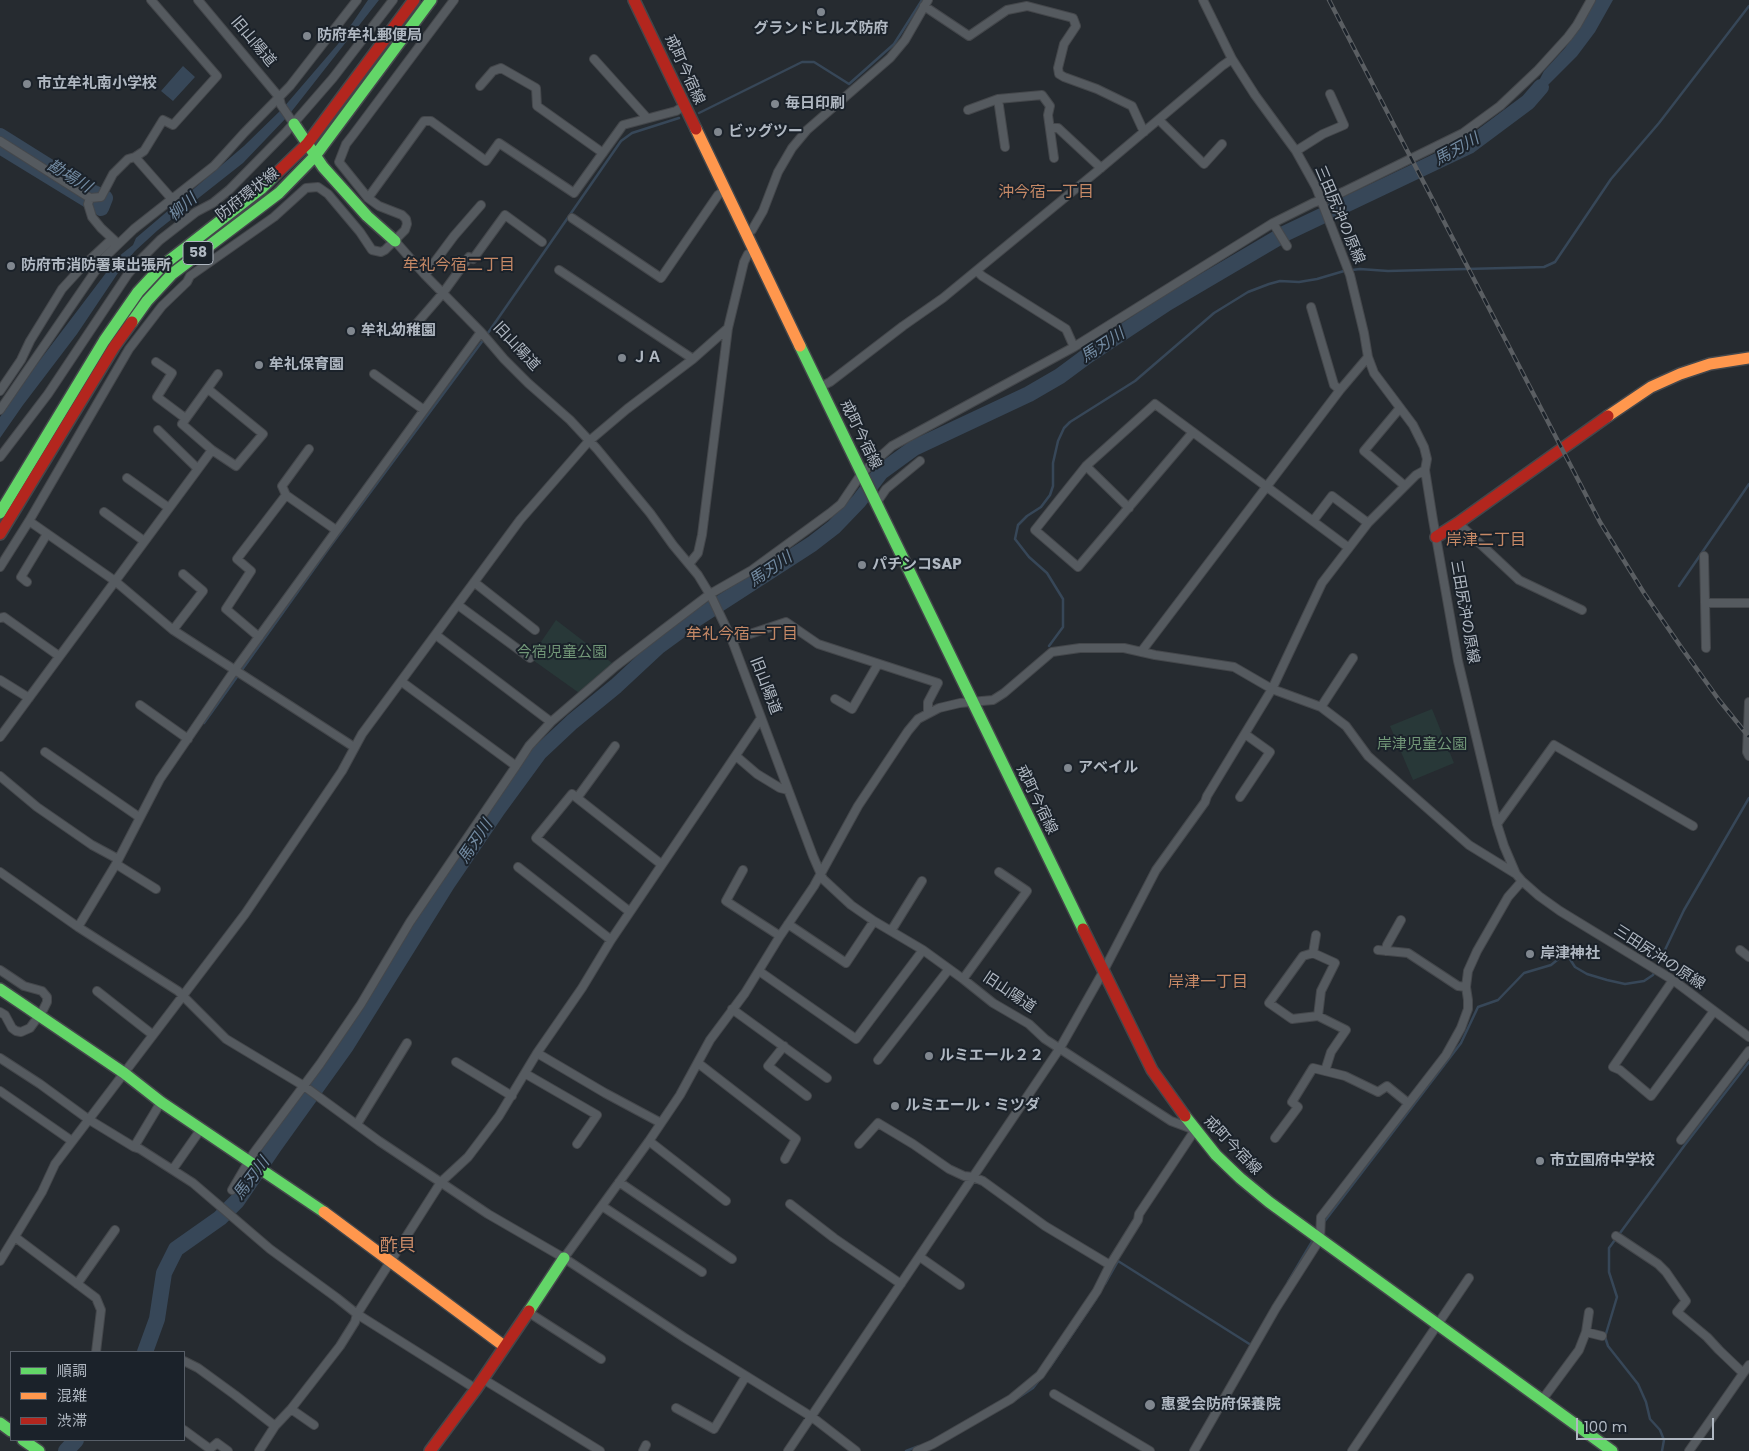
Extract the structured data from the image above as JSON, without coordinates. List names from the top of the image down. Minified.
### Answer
{"streets":{"street":["旧山陽道","戒町今宿線","防府環状線","三田尻沖の原線","58"]},"crossings":[["旧山陽道","戒町今宿線"],["旧山陽道","防府環状線"]],"districts":["沖今宿一丁目","牟礼今宿二丁目","岸津二丁目","牟礼今宿一丁目","岸津一丁目","酢貝"],"water":["馬刃川","勘場川","柳川"],"parks":["今宿児童公園","岸津児童公園"],"places":["グランドヒルズ防府","防府牟礼郵便局","市立牟礼南小学校","毎日印刷","ビッグツー","防府市消防署東出張所","牟礼幼稚園","ＪＡ","牟礼保育園","パチンコSAP","アベイル","岸津神社","ルミエール２２","ルミエール・ミツダ","市立国府中学校","惠愛会防府保養院"],"legend":["順調","混雑","渋滞"],"scale_bar":"100 m"}
